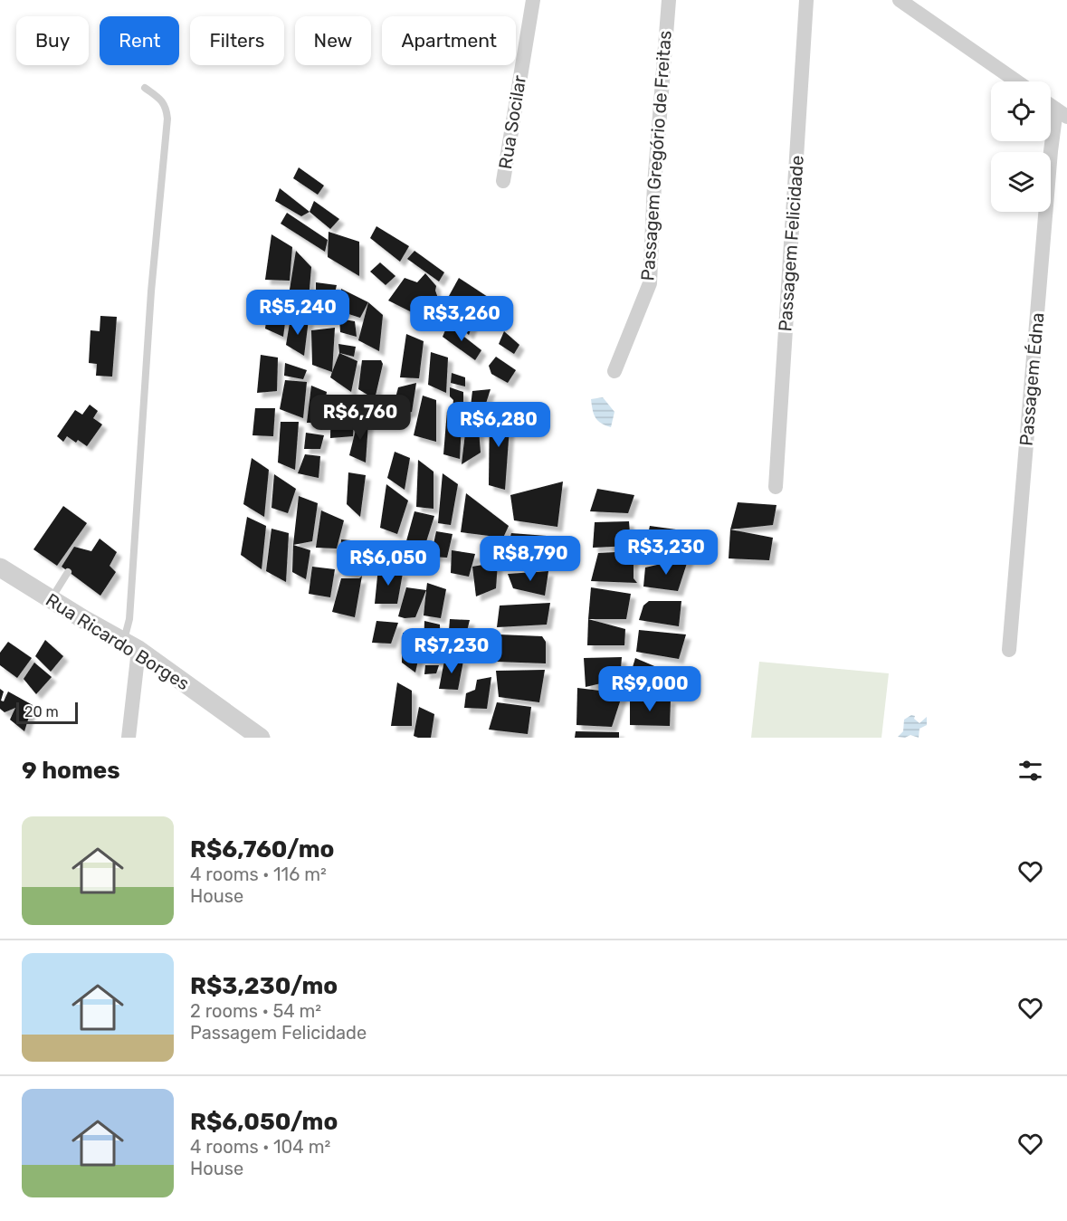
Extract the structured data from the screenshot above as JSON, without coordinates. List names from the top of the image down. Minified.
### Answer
{"streets":{"street":["Rua Socilar","Passagem Gregório de Freitas","Passagem Felicidade","Passagem Édna","Rua Ricardo Borges"]},"scale_bar":"20 m","page":{"chip":["Buy","Rent","Filters","New","Apartment"],"price":["R$5,240","R$3,260","R$6,760","R$6,280","R$3,230","R$8,790","R$6,050","R$7,230","R$9,000"],"scale":"20 m","heading":"9 homes","list":[{"name":"R$6,760/mo","note":"4 rooms · 116 m² · House"},{"name":"R$3,230/mo","note":"2 rooms · 54 m² · Passagem Felicidade"},{"name":"R$6,050/mo","note":"4 rooms · 104 m² · House"}]}}
